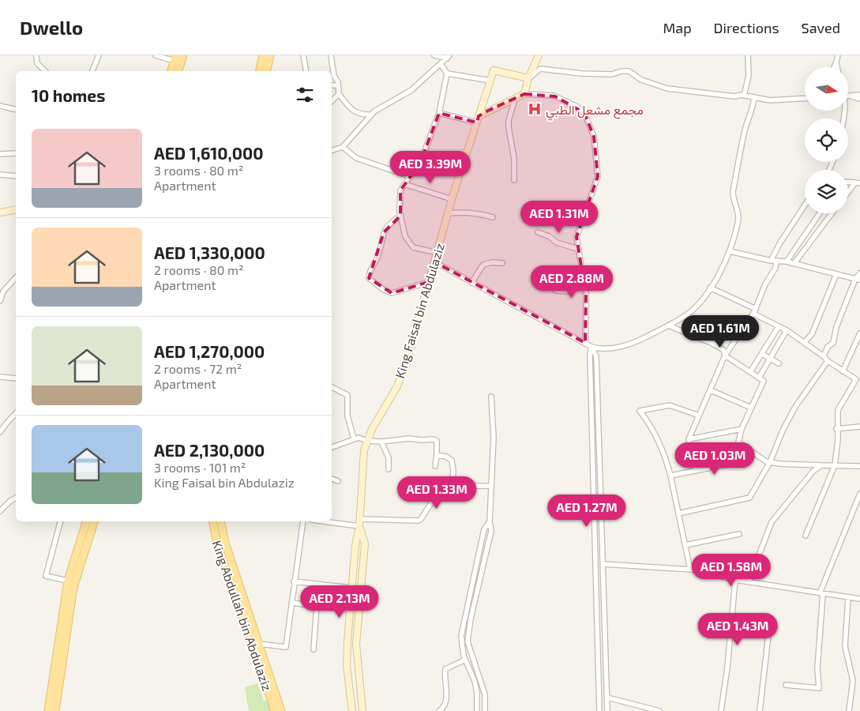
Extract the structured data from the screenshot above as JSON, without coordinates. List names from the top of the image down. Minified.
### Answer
{"streets":{"main road":["King Abdullah bin Abdulaziz"],"street":["King Faisal bin Abdulaziz"]},"places":{"hospital":["مجمع مشعل الطبي"]},"north":"right","page":{"header":"Dwello","nav":["Map","Directions","Saved"],"heading":"10 homes","list":[{"name":"AED 1,610,000","note":"3 rooms · 80 m² · Apartment"},{"name":"AED 1,330,000","note":"2 rooms · 80 m² · Apartment"},{"name":"AED 1,270,000","note":"2 rooms · 72 m² · Apartment"},{"name":"AED 2,130,000","note":"3 rooms · 101 m² · King Faisal bin Abdulaziz"}],"price":["AED 3.39M","AED 1.31M","AED 2.88M","AED 1.61M","AED 1.03M","AED 1.33M","AED 1.27M","AED 1.58M","AED 2.13M","AED 1.43M"]}}
